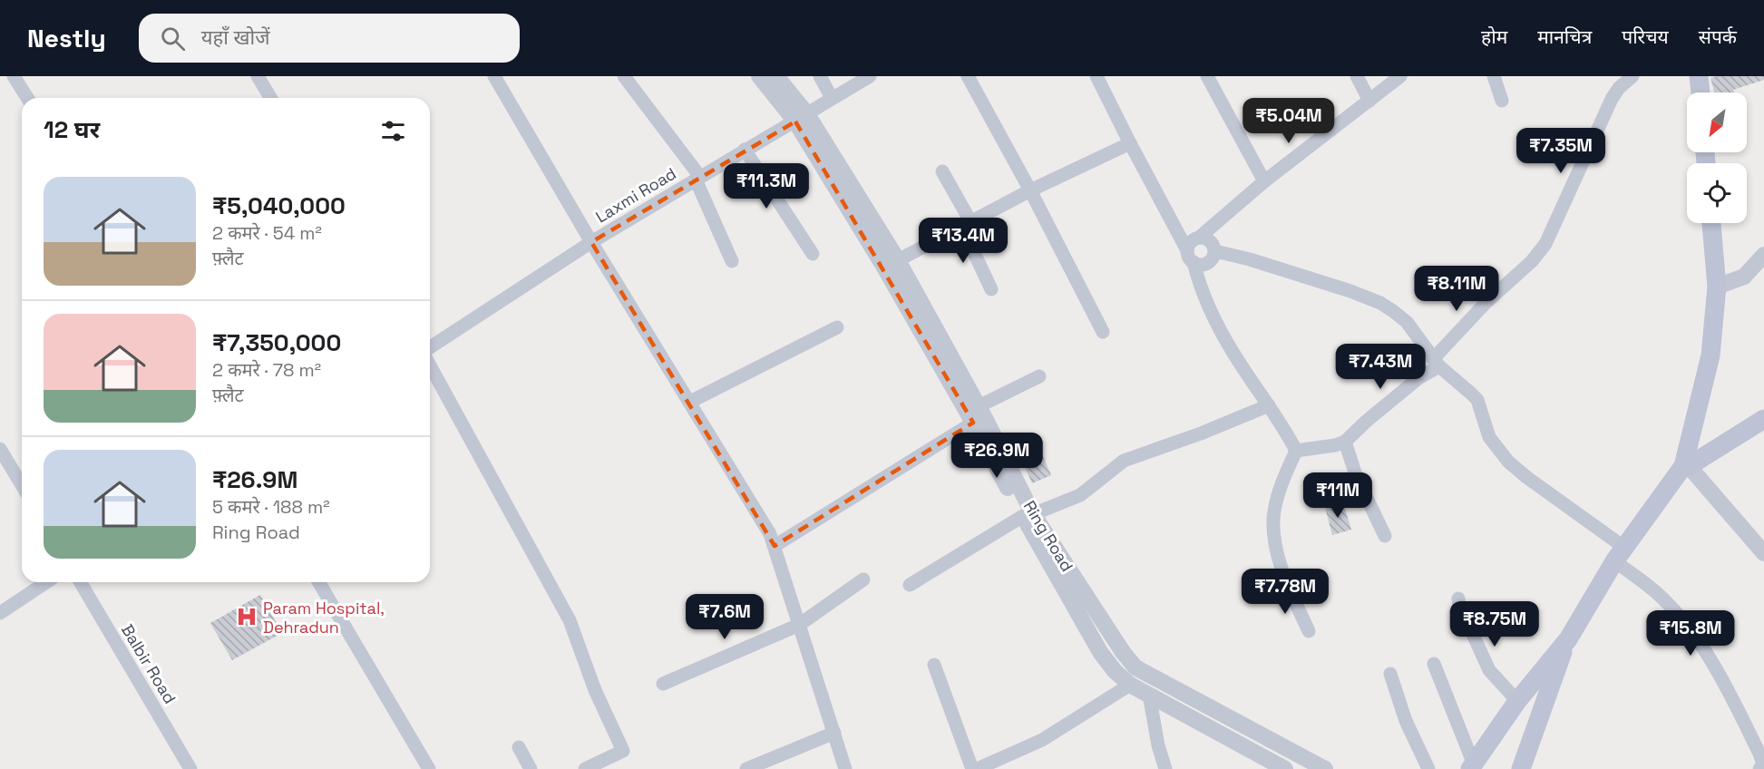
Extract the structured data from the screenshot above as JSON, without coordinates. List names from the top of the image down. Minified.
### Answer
{"streets":{"street":["Laxmi Road","Ring Road","Balbir Road"]},"crossings":[["Laxmi Road","Ring Road"]],"places":{"hospital":["Param Hospital, Dehradun"]},"north":"bottom left","page":{"header":"Nestly","search":"यहाँ खोजें","nav":["होम","मानचित्र","परिचय","संपर्क"],"price":["₹5.04M","₹7.35M","₹11.3M","₹13.4M","₹8.11M","₹7.43M","₹26.9M","₹11M","₹7.78M","₹7.6M","₹8.75M","₹15.8M"],"heading":"12 घर","list":[{"name":"₹5,040,000","note":"2 कमरे · 54 m² · फ़्लैट"},{"name":"₹7,350,000","note":"2 कमरे · 78 m² · फ़्लैट"},{"name":"₹26.9M","note":"5 कमरे · 188 m² · Ring Road"}]}}
